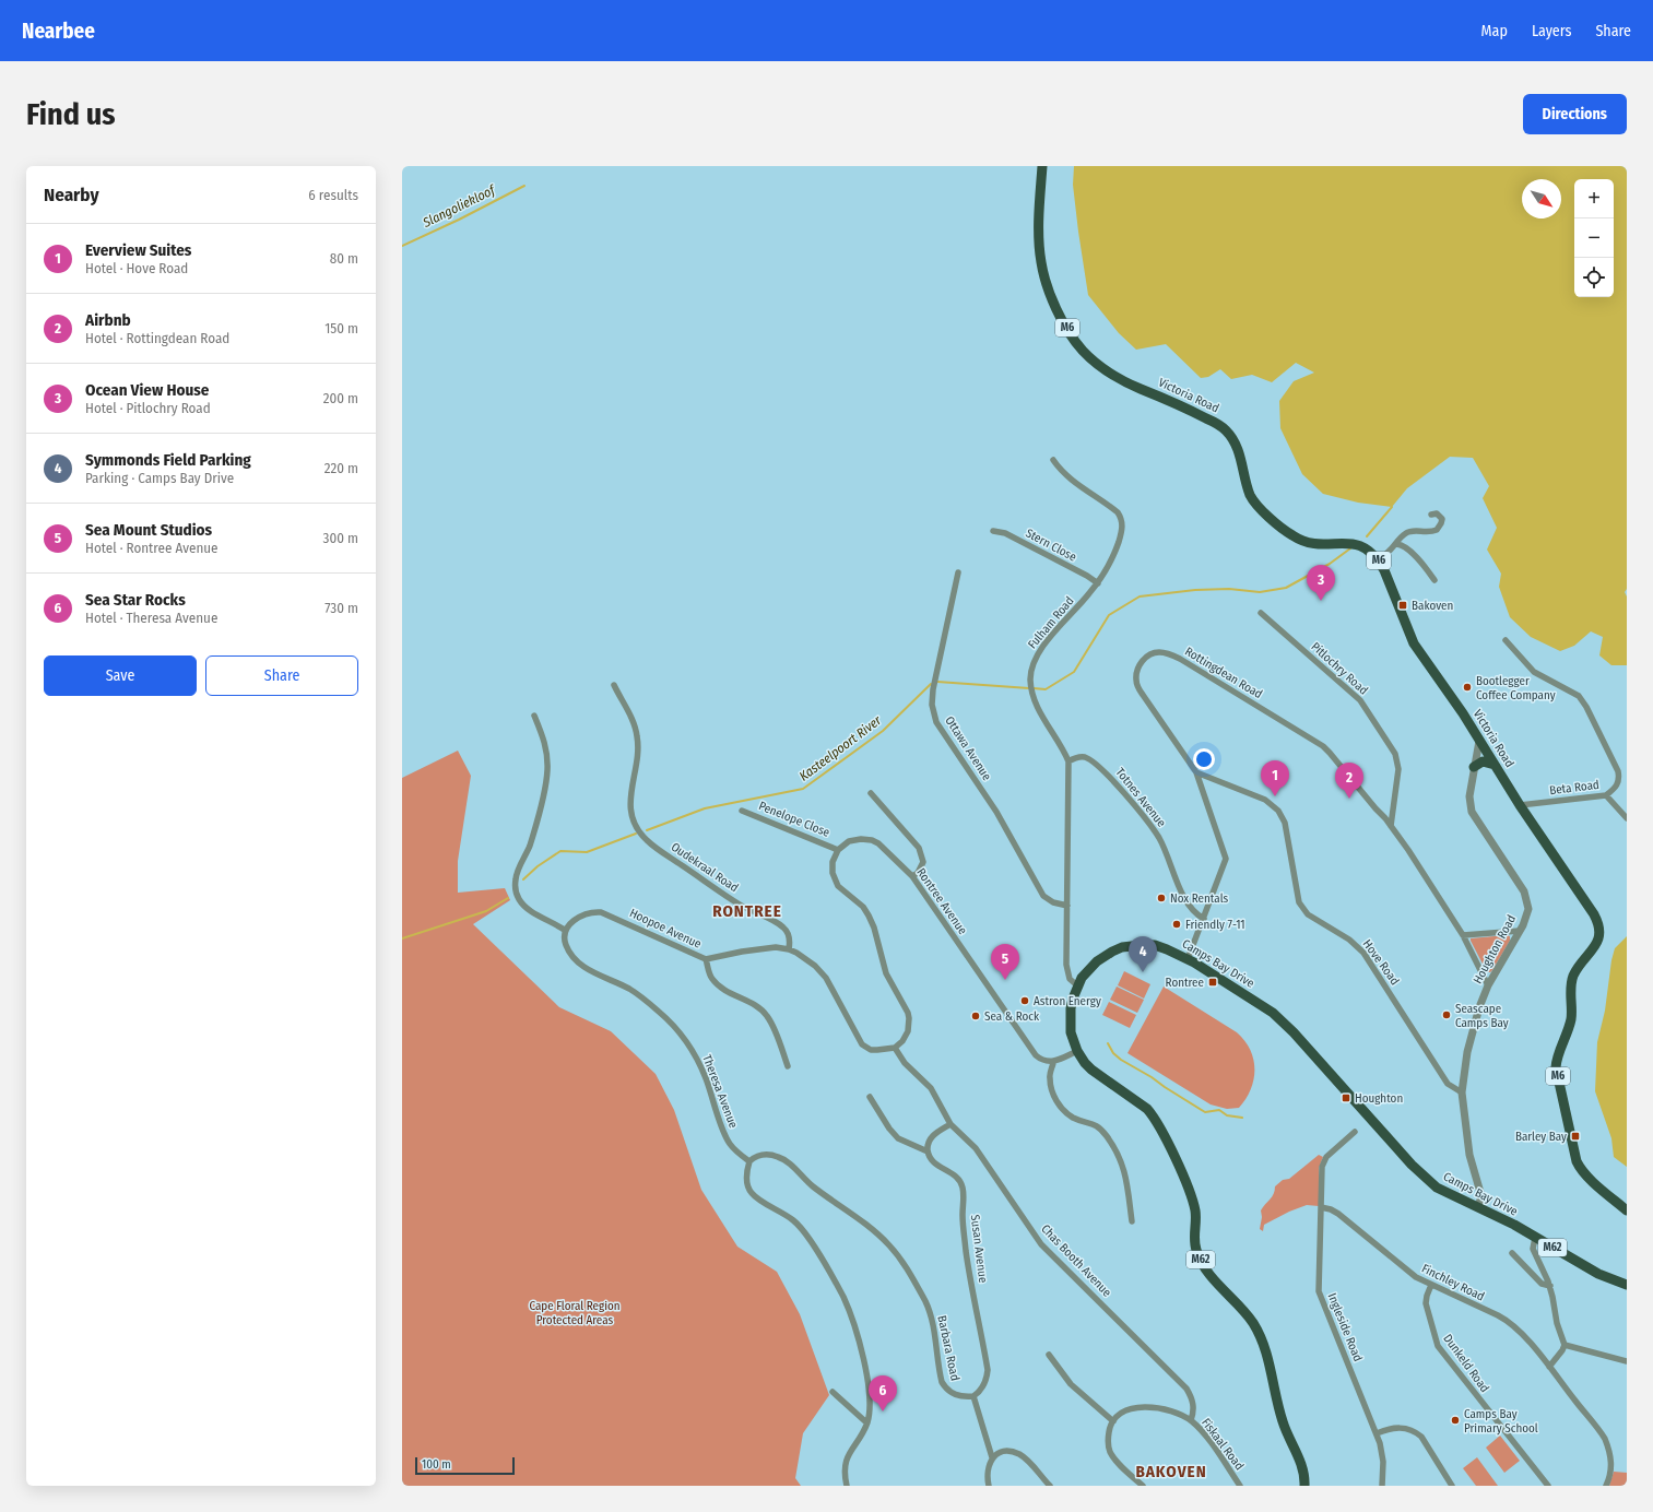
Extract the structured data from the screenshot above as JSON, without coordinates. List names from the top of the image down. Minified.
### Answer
{"streets":{"main road":["M6","Victoria Road","Camps Bay Drive","M62"],"street":["Stern Close","Fulham Road","Pitlochry Road","Rottingdean Road","Ottawa Avenue","Beta Road","Totnes Avenue","Penelope Close","Oudekraal Road","Rontree Avenue","Hoopoe Avenue","Houghton Road","Hove Road","Theresa Avenue","Susan Avenue","Chas Booth Avenue","Finchley Road","Ingleside Road","Barbara Road","Dunkeld Road","Fiskaal Road"]},"crossings":[["Victoria Road","Beta Road"],["Victoria Road","Houghton Road"],["Stern Close","Fulham Road"],["Fulham Road","Ottawa Avenue"],["Fulham Road","Totnes Avenue"],["Fulham Road","Camps Bay Drive"],["Pitlochry Road","Rottingdean Road"],["Rottingdean Road","Totnes Avenue"],["Rottingdean Road","Houghton Road"],["Rottingdean Road","Hove Road"],["Rottingdean Road","Camps Bay Drive"],["Penelope Close","Rontree Avenue"],["Oudekraal Road","Hoopoe Avenue"],["Hoopoe Avenue","Theresa Avenue"],["Houghton Road","Hove Road"],["Houghton Road","Camps Bay Drive"],["Theresa Avenue","Barbara Road"],["Susan Avenue","Barbara Road"],["Chas Booth Avenue","Fiskaal Road"],["Finchley Road","Ingleside Road"],["Finchley Road","Dunkeld Road"]],"districts":["RONTREE","BAKOVEN"],"water":["Slangoliekloof","Kasteelpoort River"],"parks":["Cape Floral Region Protected Areas"],"places":{"transit":["Bakoven","Rontree","Houghton","Barley Bay"],"other":["Bootlegger Coffee Company","Nox Rentals","Friendly 7-11","Astron Energy","Seascape Camps Bay","Sea & Rock","Camps Bay Primary School"]},"scale_bar":"100 m","north":"bottom right","page":{"header":"Nearbee","nav":["Map","Layers","Share"],"buttons":["Directions",["Save","Share"]],"title":"Find us","heading":["Nearby","6 results"],"map_buttons":["+","−"],"list":[{"mark":"1","name":"Everview Suites","note":"Hotel · Hove Road","value":"80 m"},{"mark":"2","name":"Airbnb","note":"Hotel · Rottingdean Road","value":"150 m"},{"mark":"3","name":"Ocean View House","note":"Hotel · Pitlochry Road","value":"200 m"},{"mark":"4","name":"Symmonds Field Parking","note":"Parking · Camps Bay Drive","value":"220 m"},{"mark":"5","name":"Sea Mount Studios","note":"Hotel · Rontree Avenue","value":"300 m"},{"mark":"6","name":"Sea Star Rocks","note":"Hotel · Theresa Avenue","value":"730 m"}],"pins":["3","1","2","4","5","6"],"scale":"100 m"}}
